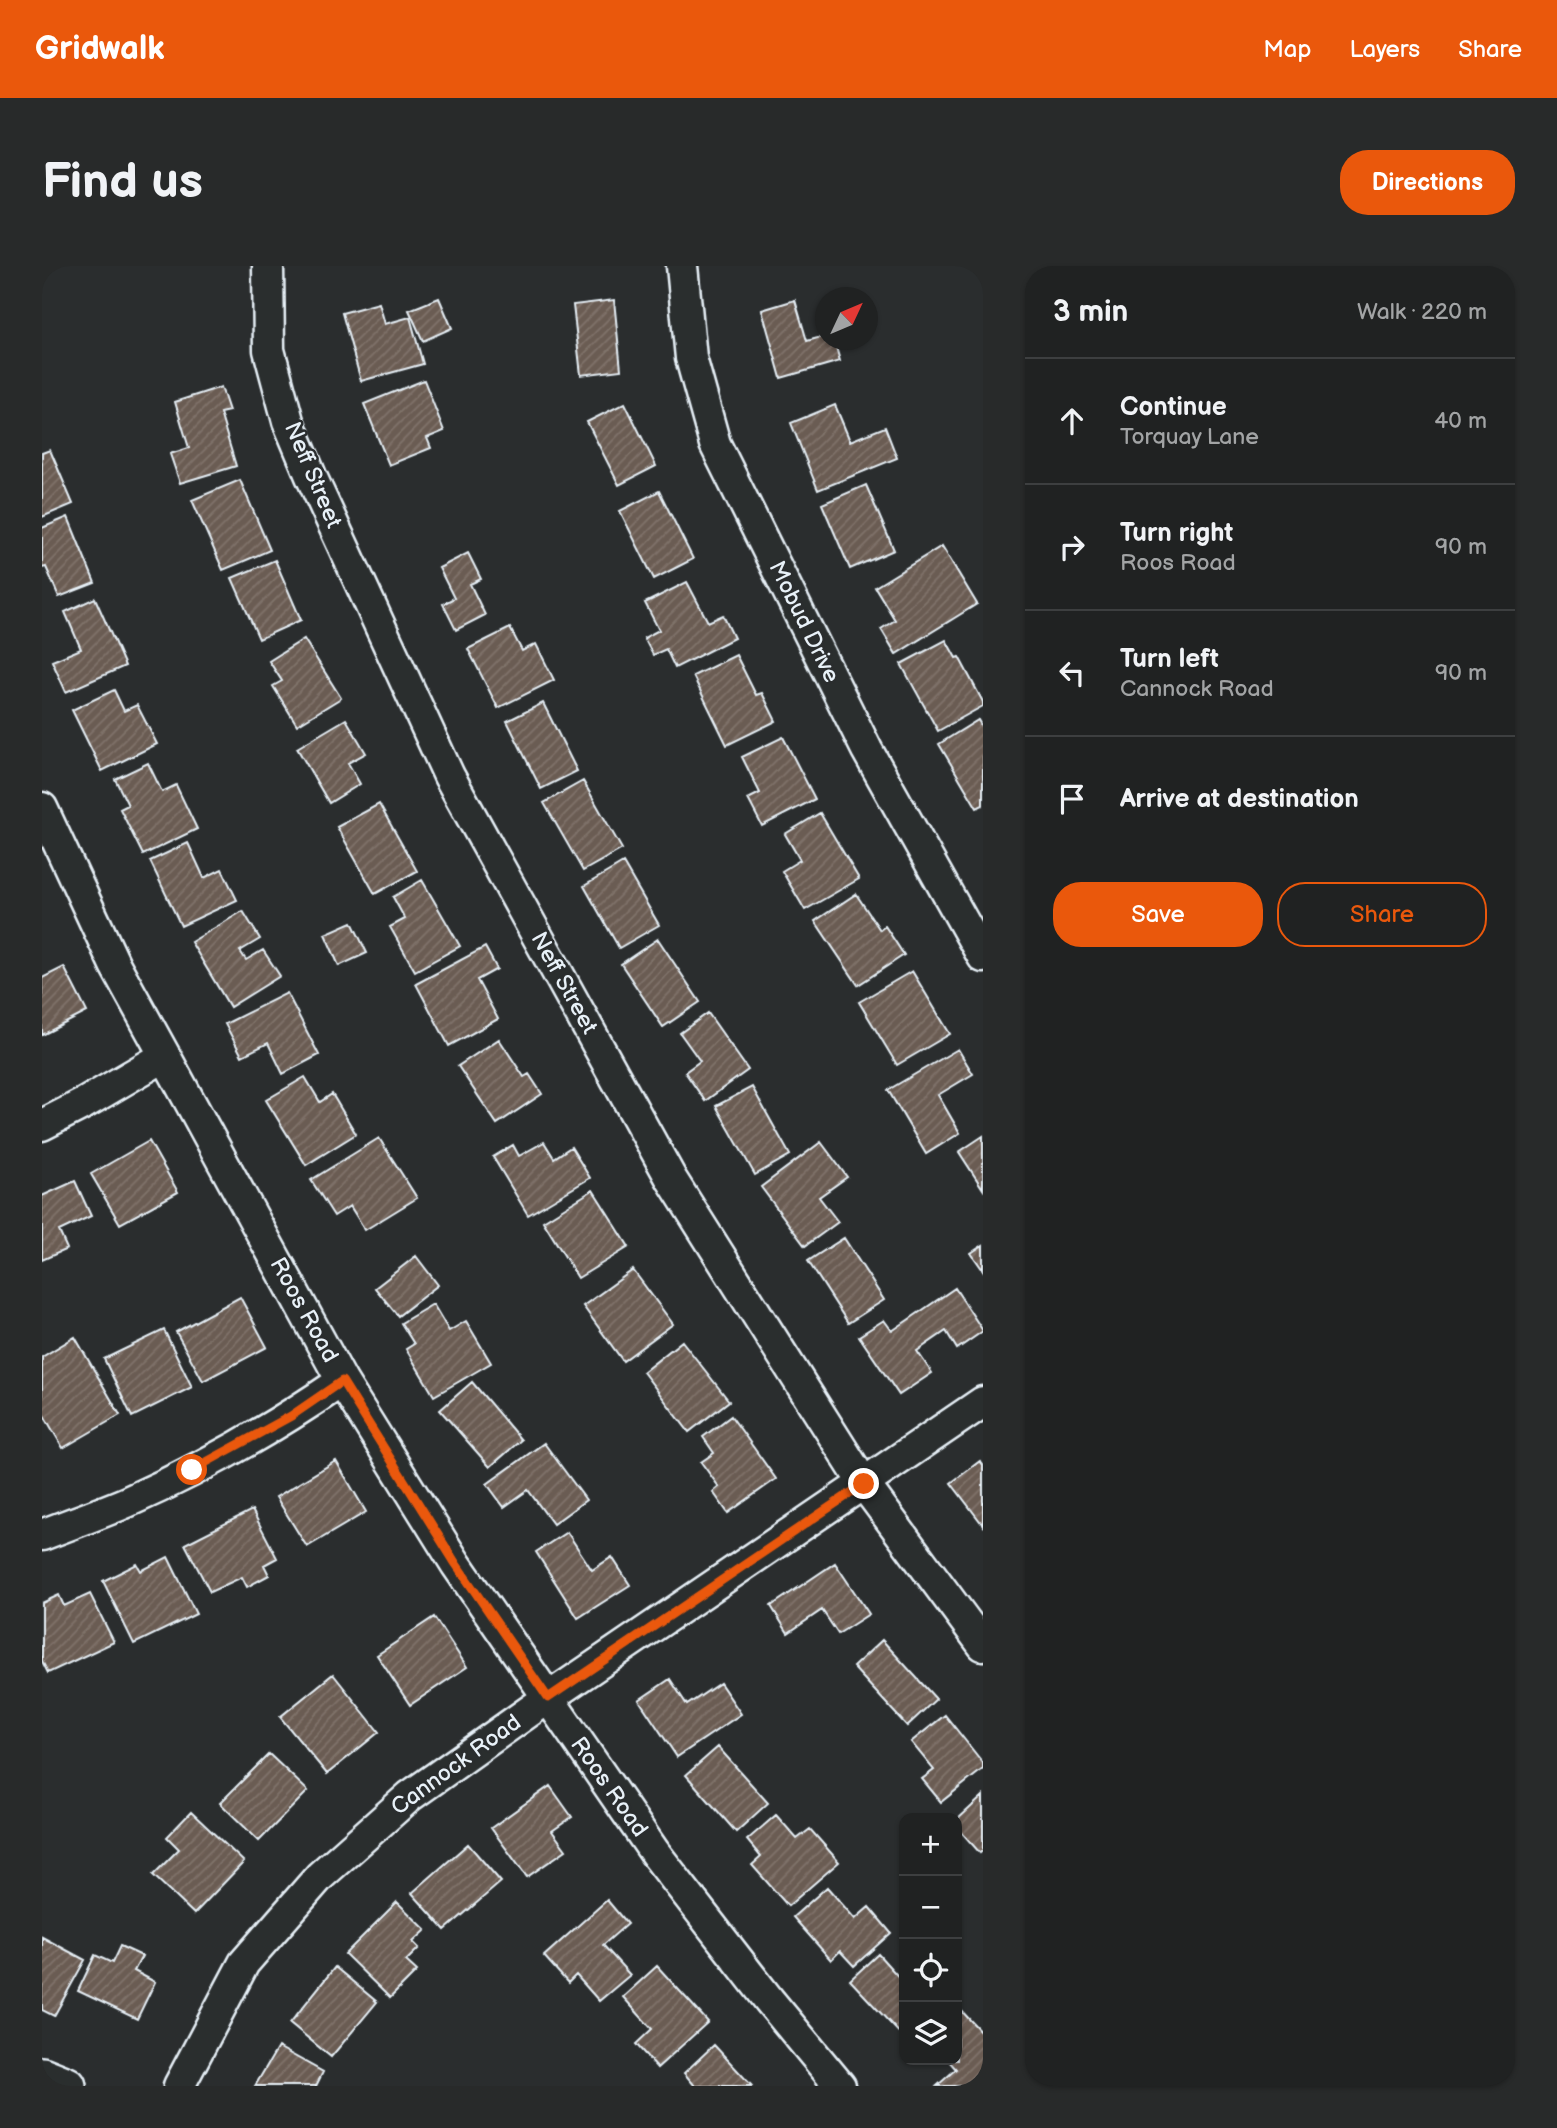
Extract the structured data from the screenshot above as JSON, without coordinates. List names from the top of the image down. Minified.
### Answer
{"streets":{"street":["Neff Street","Mobud Drive","Roos Road","Cannock Road"]},"crossings":[["Neff Street","Cannock Road"],["Roos Road","Cannock Road"]],"north":"top right","page":{"header":"Gridwalk","nav":["Map","Layers","Share"],"buttons":["Directions",["Save","Share"]],"title":"Find us","heading":["3 min","Walk · 220 m"],"list":[["Continue","Torquay Lane","40 m"],["Turn right","Roos Road","90 m"],["Turn left","Cannock Road","90 m"],"Arrive at destination"],"map_buttons":["+","−"]}}
